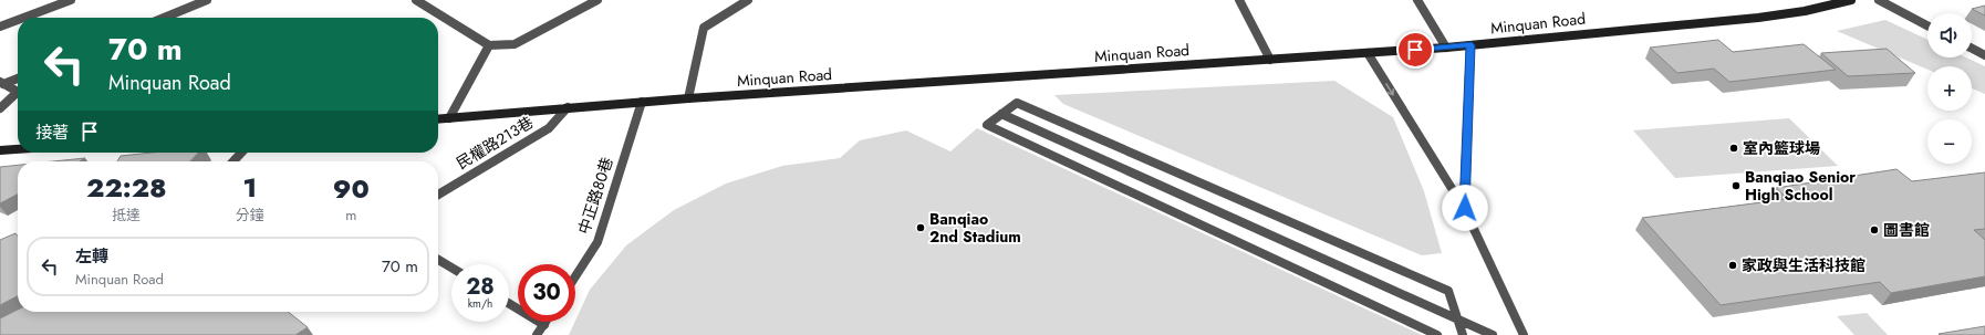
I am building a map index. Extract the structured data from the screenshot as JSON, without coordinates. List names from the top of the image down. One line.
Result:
{"streets":{"main road":["Minquan Road"],"street":["民權路213巷","中正路80巷"]},"crossings":[["Minquan Road","民權路213巷"],["Minquan Road","中正路80巷"]],"places":["室內籃球場","Banqiao Senior High School","Banqiao 2nd Stadium","圖書館","家政與生活科技館"],"page":{"map_buttons":["+","−"],"turn":["70 m","Minquan Road"],"then":"接著","eta":["22:28","抵達","1","分鐘","90","m"],"list":[{"name":"左轉","note":"Minquan Road","value":"70 m"}],"speed":"28 km/h","limit":"30"}}
